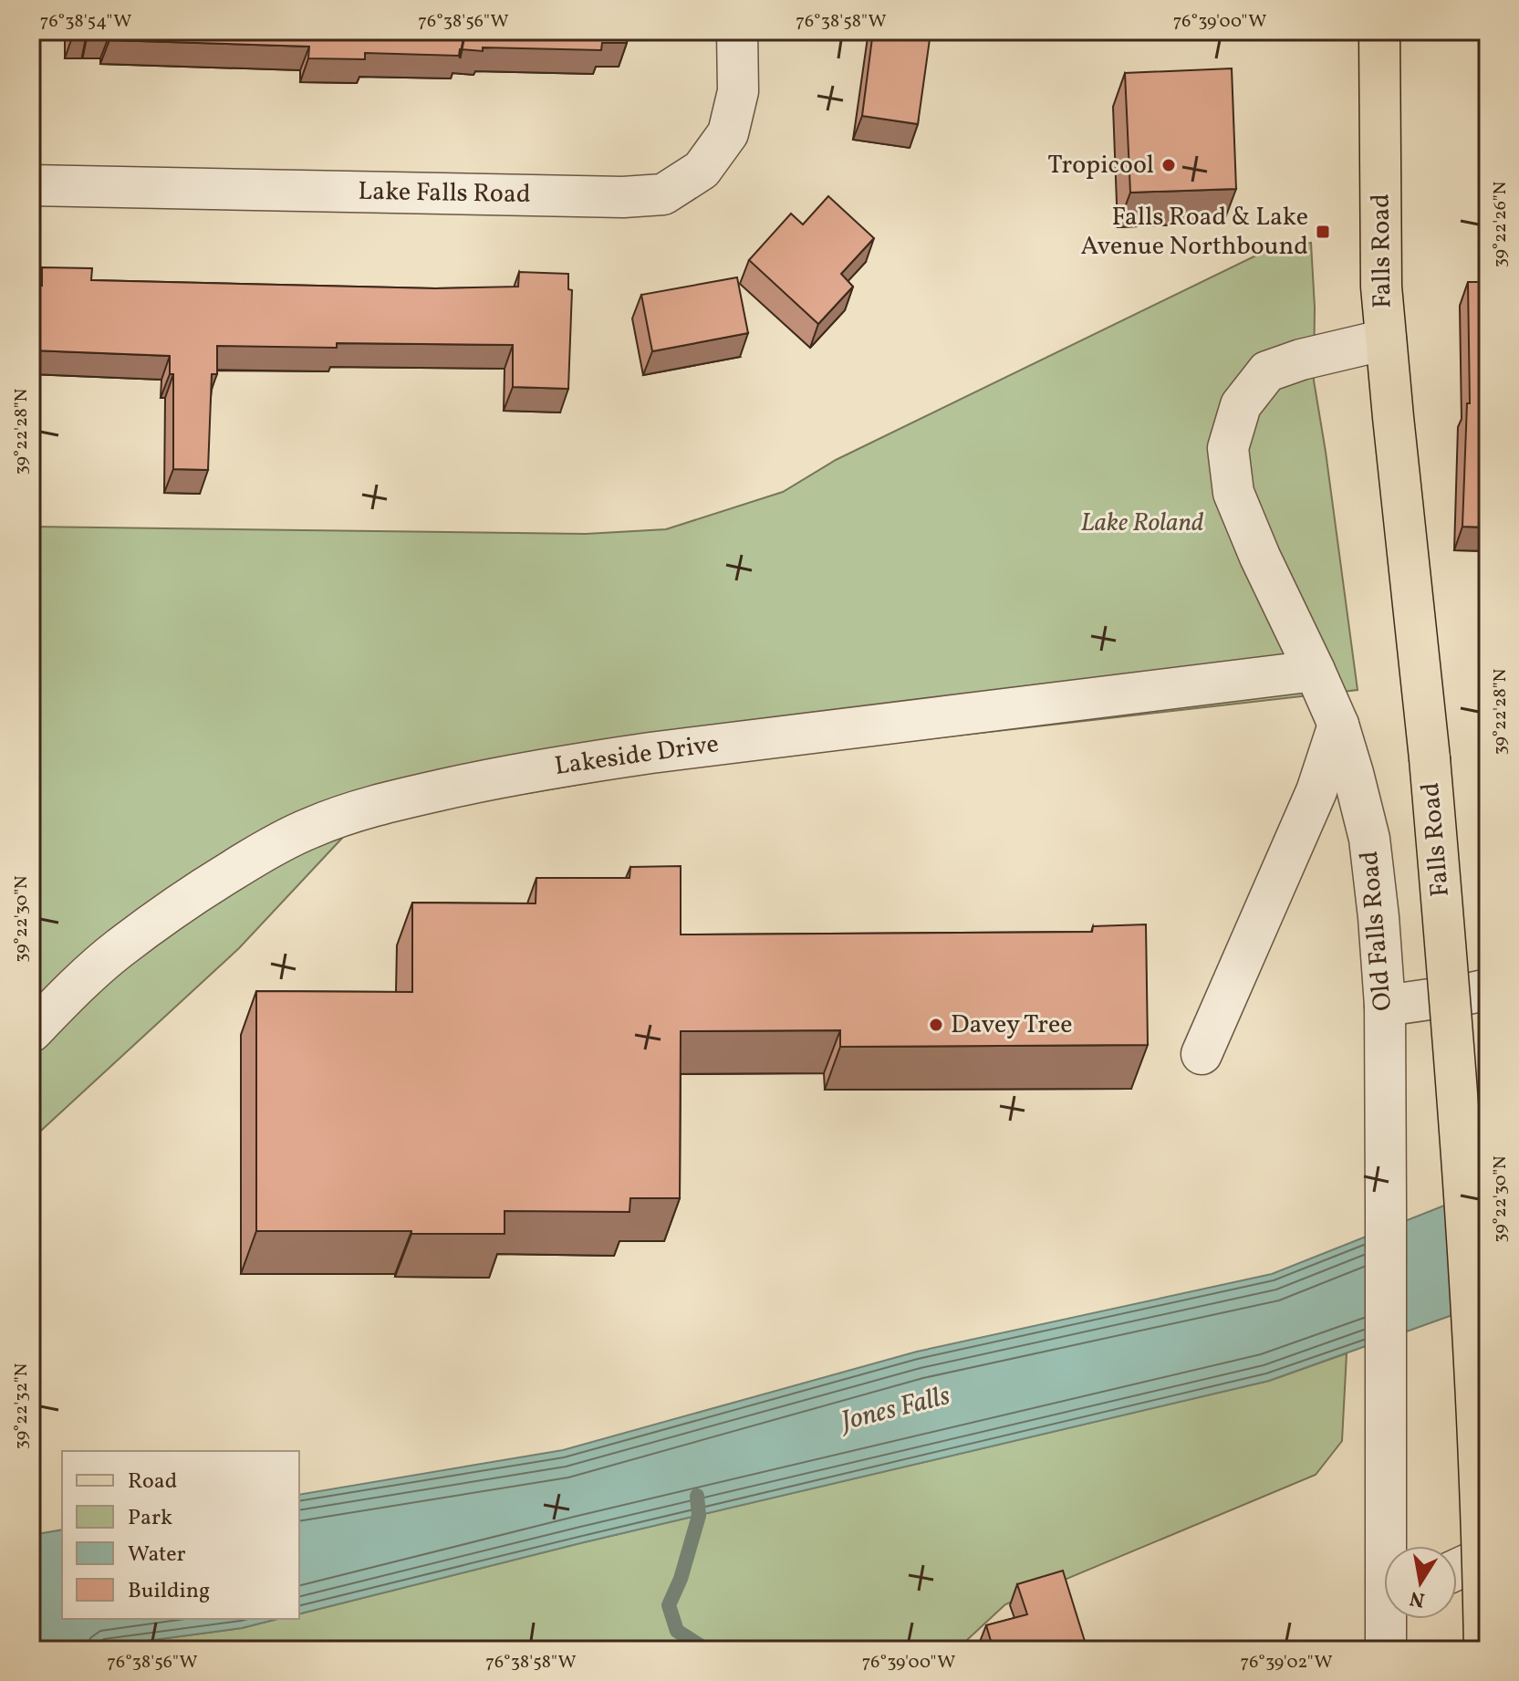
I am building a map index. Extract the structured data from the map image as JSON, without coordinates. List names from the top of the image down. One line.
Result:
{"streets":{"main road":["Falls Road"],"street":["Lake Falls Road","Lakeside Drive","Old Falls Road"]},"crossings":[["Falls Road","Old Falls Road"],["Lakeside Drive","Old Falls Road"]],"water":["Jones Falls"],"parks":["Lake Roland"],"places":{"other":["Tropicool","Davey Tree"],"transit":["Falls Road & Lake Avenue Northbound"]},"legend":["Road","Park","Water","Building"],"north":"bottom","coordinates":["76°38'54\"W","76°38'56\"W","76°38'58\"W","76°39'00\"W","39°22'26\"N","39°22'28\"N","39°22'30\"N","39°22'32\"N","76°39'02\"W"]}
